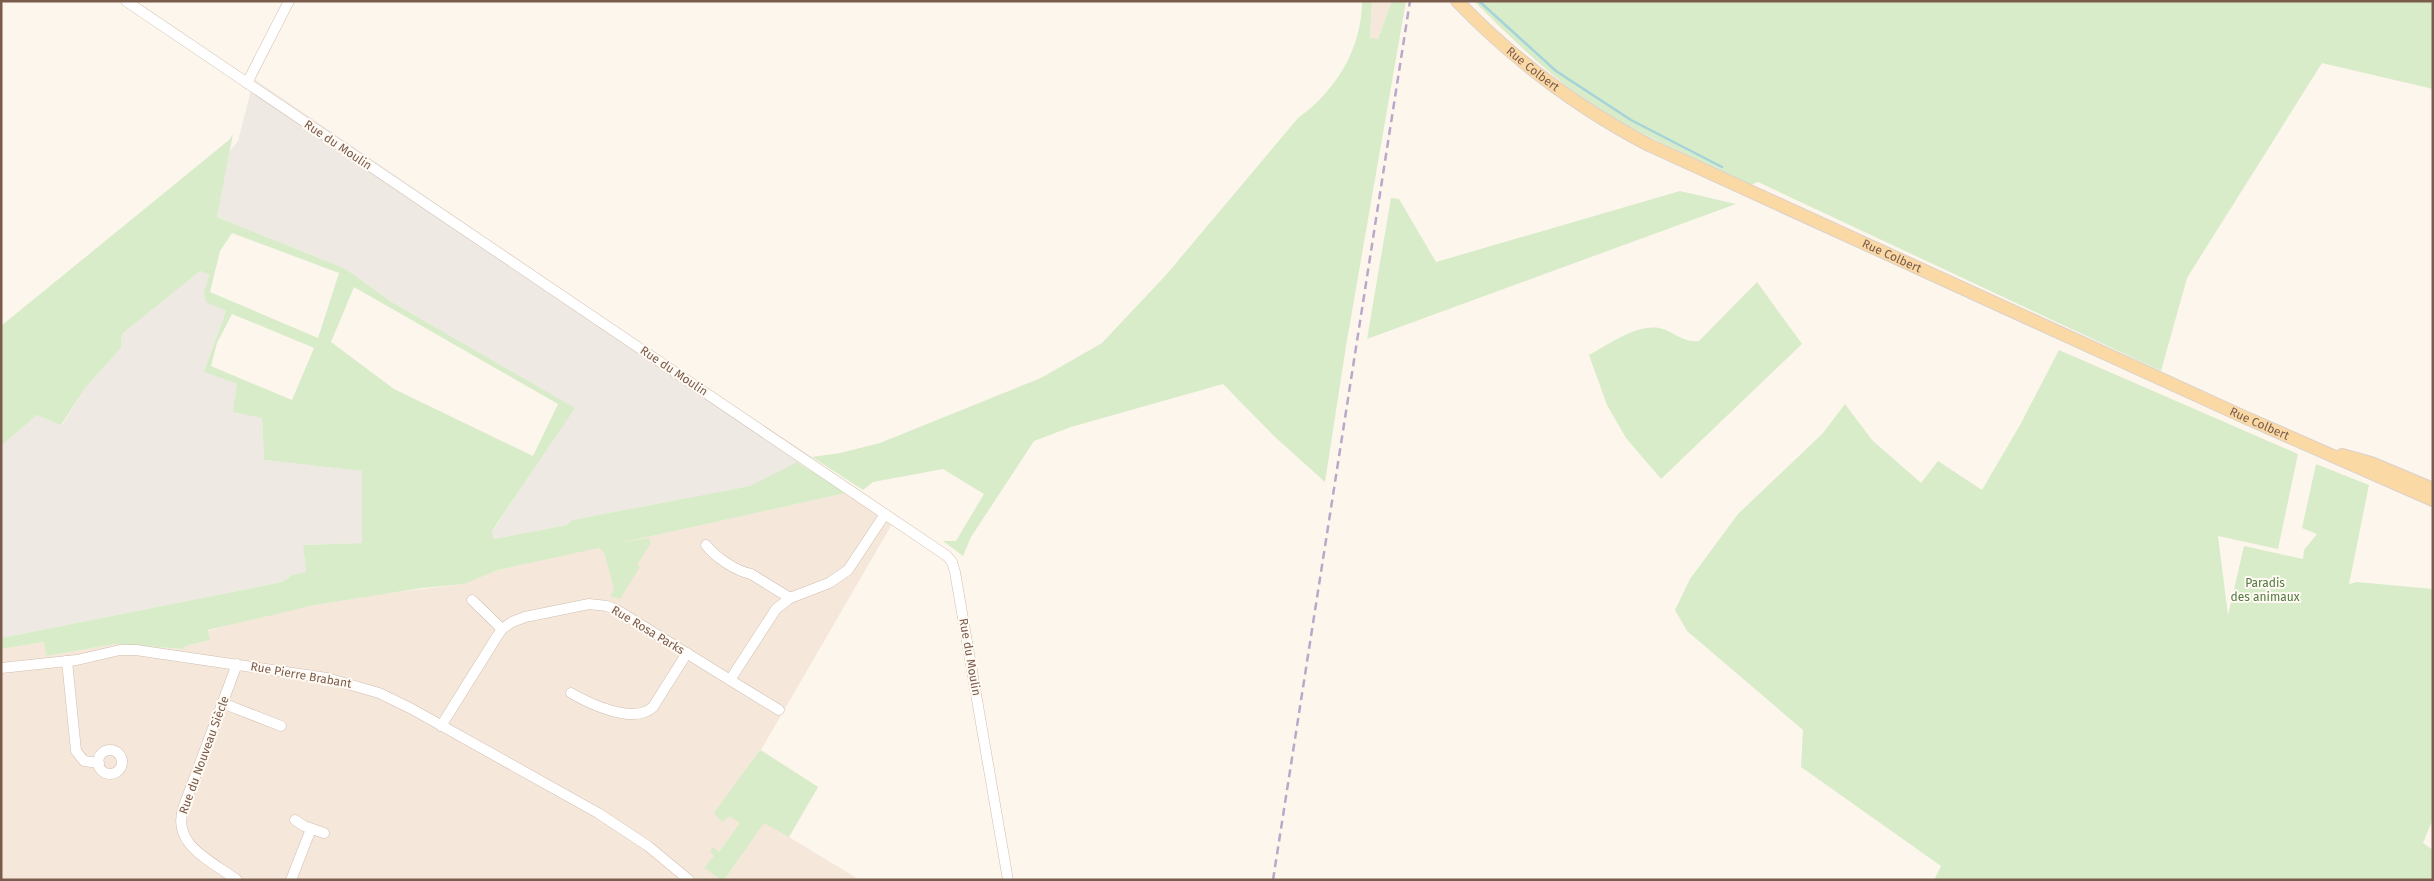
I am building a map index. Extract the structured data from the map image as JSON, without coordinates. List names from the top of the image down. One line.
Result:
{"streets":{"main road":["Rue Colbert"],"street":["Rue du Moulin","Rue Rosa Parks","Rue Pierre Brabant","Rue du Nouveau Siècle"]},"crossings":[["Rue Pierre Brabant","Rue du Nouveau Siècle"]],"parks":["Paradis des animaux"]}
